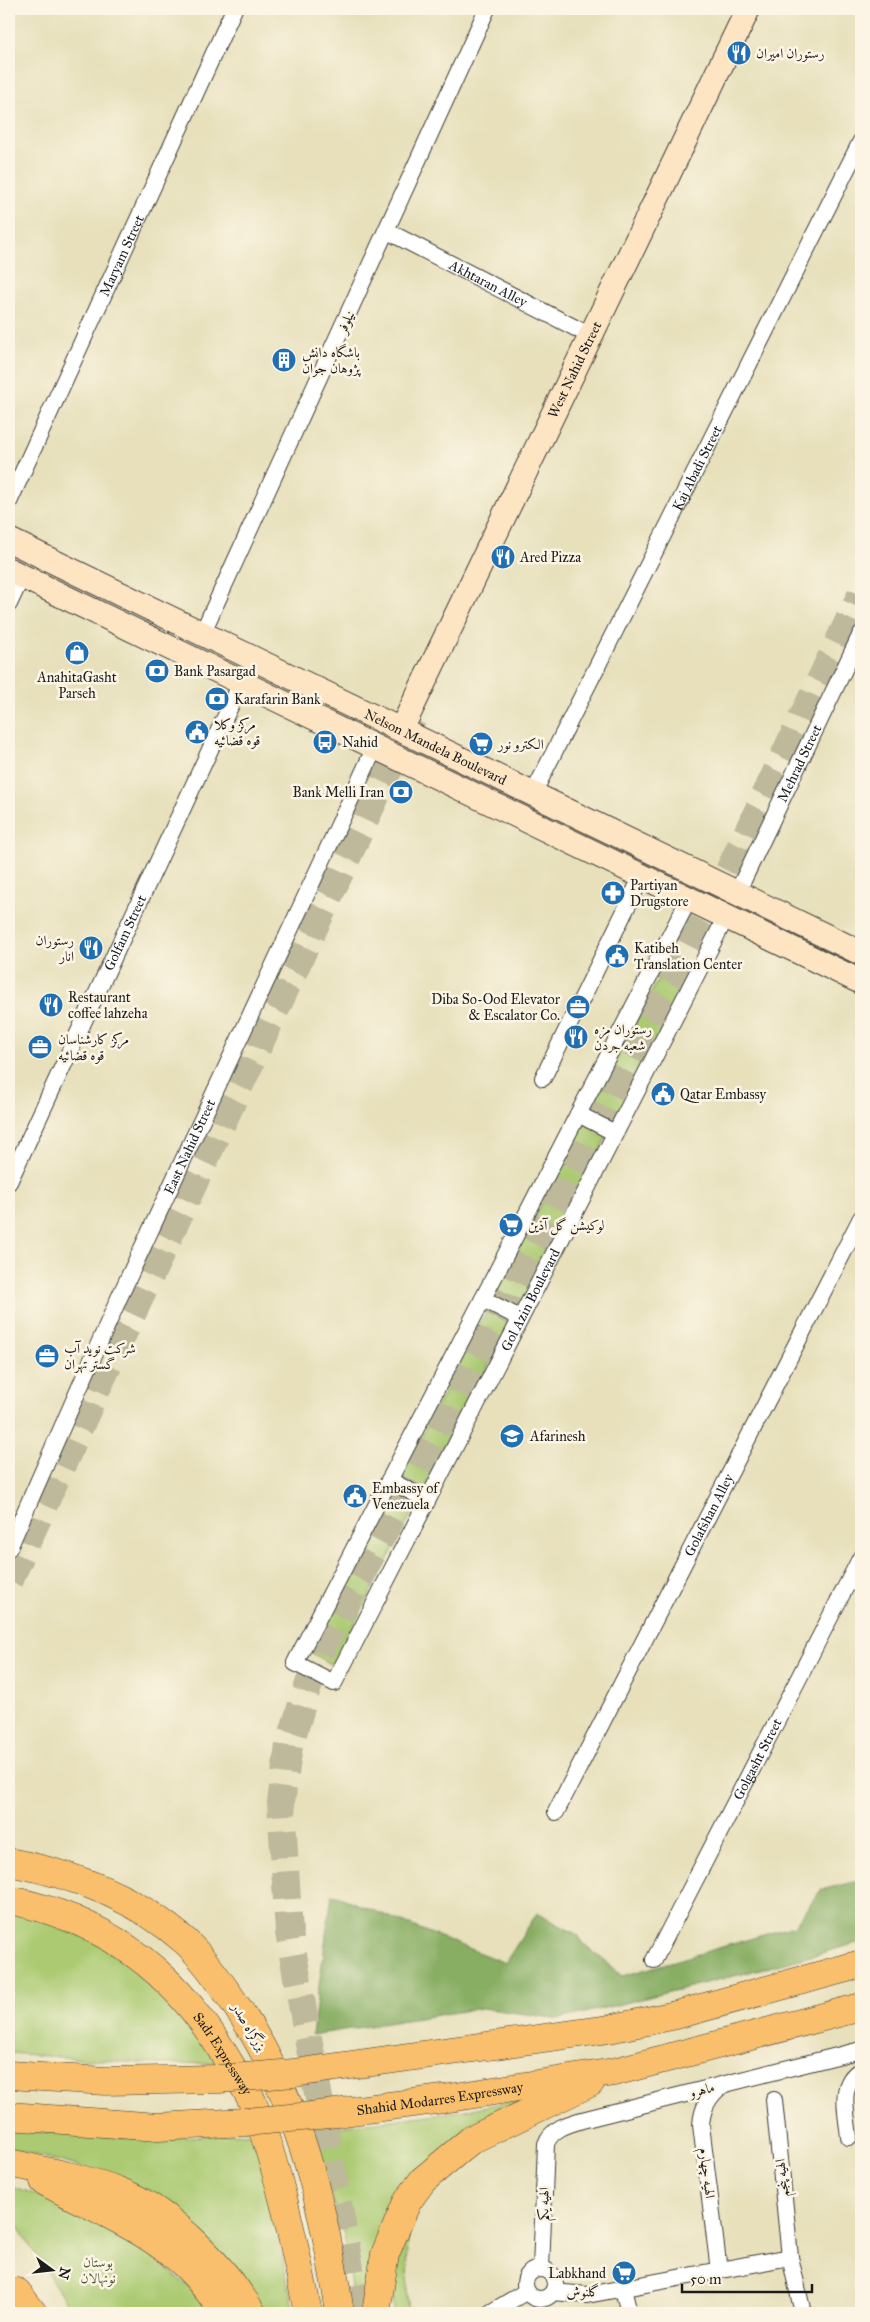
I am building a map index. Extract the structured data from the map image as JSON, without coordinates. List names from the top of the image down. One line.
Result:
{"streets":{"highway":["بزرگراه صدر","Sadr Expressway","Shahid Modarres Expressway"],"main road":["West Nahid Street","Nelson Mandela Boulevard"],"street":["Maryam Street","Akhtaran Alley","نیلوفر","Kaj Abadi Street","Mehrad Street","Golfam Street","East Nahid Street","Gol Azin Boulevard","Golafshan Alley","Golgasht Street","ماهرو","الهیه چهارم","الهیه پنجم","الهیه یکم","گلنوش"]},"crossings":[["Akhtaran Alley","نیلوفر"],["Akhtaran Alley","West Nahid Street"],["نیلوفر","Nelson Mandela Boulevard"],["West Nahid Street","Nelson Mandela Boulevard"],["Kaj Abadi Street","Nelson Mandela Boulevard"],["Nelson Mandela Boulevard","Mehrad Street"],["Nelson Mandela Boulevard","Golfam Street"],["Nelson Mandela Boulevard","East Nahid Street"],["Nelson Mandela Boulevard","Gol Azin Boulevard"],["ماهرو","الهیه چهارم"],["ماهرو","الهیه یکم"],["الهیه چهارم","گلنوش"],["الهیه پنجم","گلنوش"],["الهیه یکم","گلنوش"]],"parks":["بوستان نونهالان"],"places":{"restaurant":["رستوران امیران","Ared Pizza","رستوران انار","Restaurant coffee lahzeha","رستوران مزه شعبه جردن"],"building":["باشگاه دانش پژوهان جوان"],"shop":["AnahitaGasht Parseh"],"bank":["Bank Pasargad","Karafarin Bank","Bank Melli Iran"],"public building":["مرکز وکلا قوه قضائیه","Katibeh Translation Center","Qatar Embassy","Embassy of Venezuela"],"bus stop":["Nahid"],"supermarket":["الكترو نور","لوکیشن گل آذین","Labkhand"],"pharmacy":["Partiyan Drugstore"],"office":["Diba So-Ood Elevator & Escalator Co.","مرکز کارشناسان قوه قضائیه","شرکت نوید آب گستر تهران"],"school or university":["Afarinesh"]},"scale_bar":"50 m","north":"right"}
